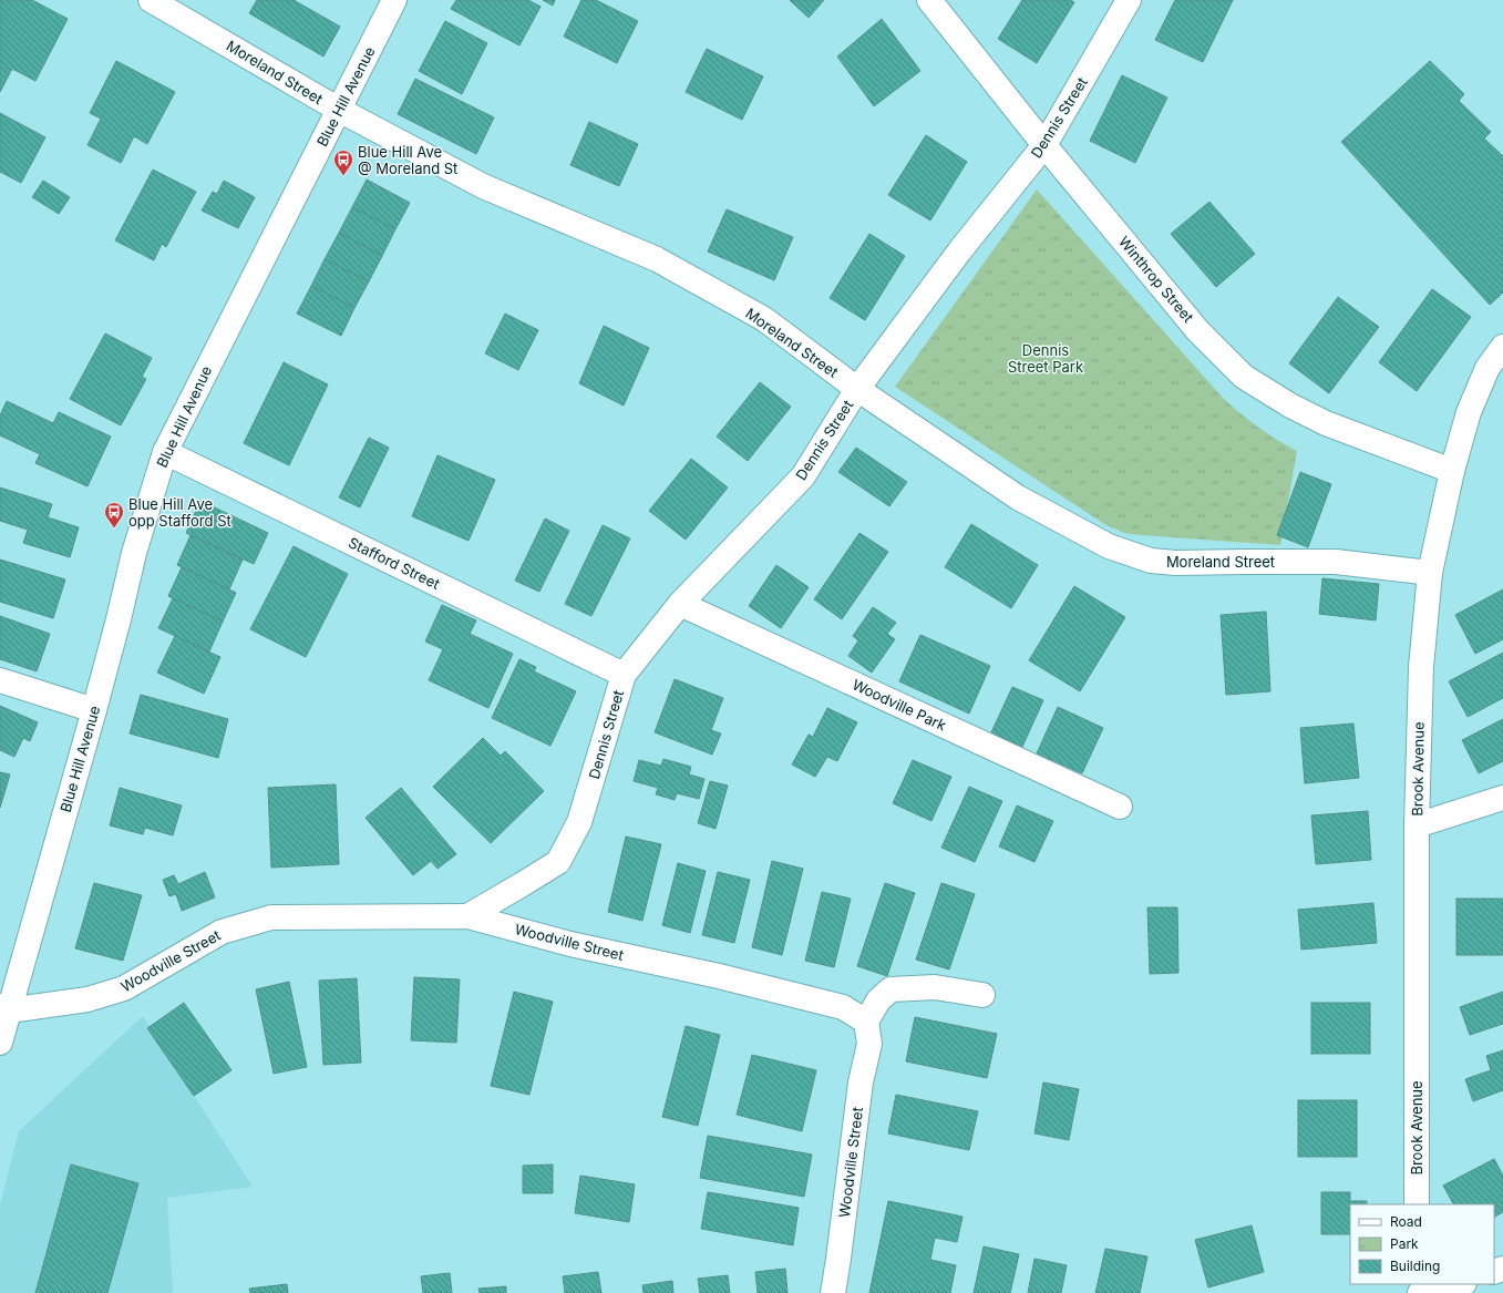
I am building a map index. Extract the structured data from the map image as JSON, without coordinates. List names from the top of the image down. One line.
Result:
{"streets":{"street":["Moreland Street","Blue Hill Avenue","Dennis Street","Winthrop Street","Stafford Street","Woodville Park","Brook Avenue","Woodville Street"]},"crossings":[["Moreland Street","Blue Hill Avenue"],["Moreland Street","Dennis Street"],["Moreland Street","Brook Avenue"],["Blue Hill Avenue","Stafford Street"],["Blue Hill Avenue","Woodville Street"],["Dennis Street","Winthrop Street"],["Dennis Street","Stafford Street"],["Dennis Street","Woodville Park"],["Dennis Street","Woodville Street"],["Winthrop Street","Brook Avenue"]],"parks":["Dennis Street Park"],"places":{"bus stop":["Blue Hill Ave @ Moreland St","Blue Hill Ave opp Stafford St"]},"legend":["Road","Park","Building"]}
